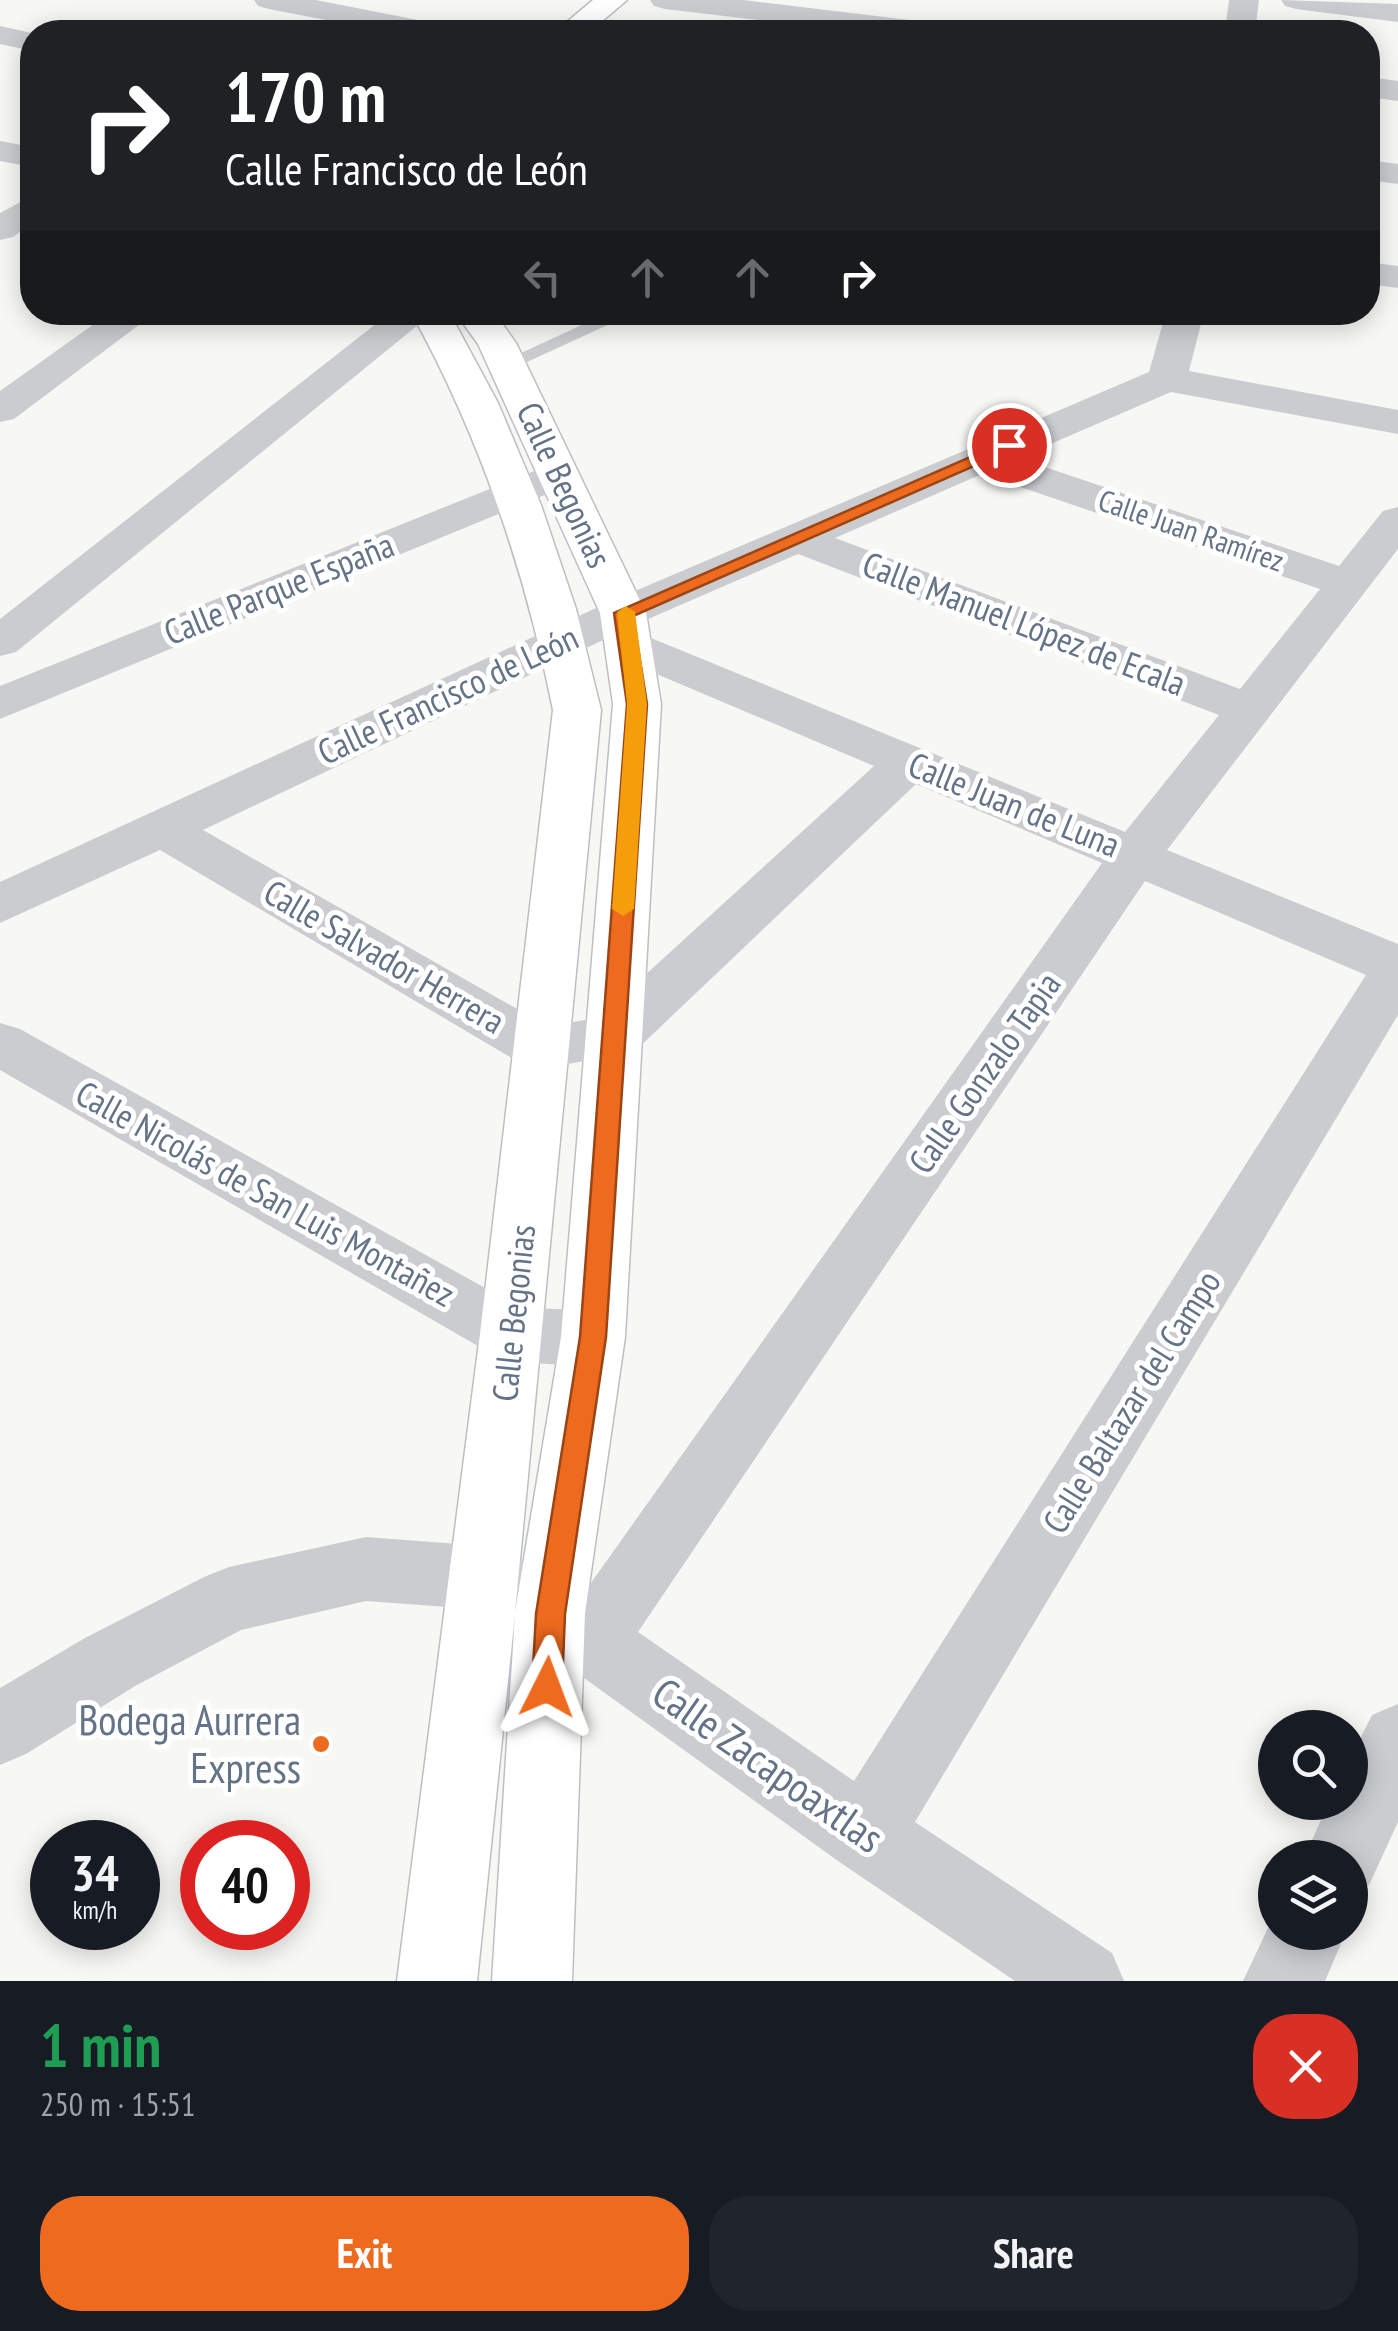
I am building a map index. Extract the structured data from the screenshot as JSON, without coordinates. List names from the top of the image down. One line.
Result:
{"streets":{"street":["Calle Begonias","Calle Juan Ramírez","Calle Parque España","Calle Manuel López de Ecala","Calle Francisco de León","Calle Juan de Luna","Calle Salvador Herrera","Calle Gonzalo Tapia","Calle Nicolás de San Luis Montañez","Calle Baltazar del Campo","Calle Zacapoaxtlas"]},"crossings":[["Calle Begonias","Calle Parque España"],["Calle Begonias","Calle Francisco de León"],["Calle Begonias","Calle Juan de Luna"],["Calle Begonias","Calle Salvador Herrera"],["Calle Begonias","Calle Gonzalo Tapia"],["Calle Begonias","Calle Nicolás de San Luis Montañez"],["Calle Begonias","Calle Zacapoaxtlas"],["Calle Juan Ramírez","Calle Francisco de León"],["Calle Juan Ramírez","Calle Gonzalo Tapia"],["Calle Manuel López de Ecala","Calle Francisco de León"],["Calle Manuel López de Ecala","Calle Gonzalo Tapia"],["Calle Francisco de León","Calle Juan de Luna"],["Calle Francisco de León","Calle Salvador Herrera"],["Calle Juan de Luna","Calle Gonzalo Tapia"],["Calle Juan de Luna","Calle Baltazar del Campo"],["Calle Gonzalo Tapia","Calle Zacapoaxtlas"],["Calle Baltazar del Campo","Calle Zacapoaxtlas"]],"places":["Bodega Aurrera Express"],"page":{"turn":["170 m","Calle Francisco de León"],"speed":"34 km/h","limit":"40","heading":["1 min","250 m · 15:51"],"buttons":["Exit","Share"]}}
